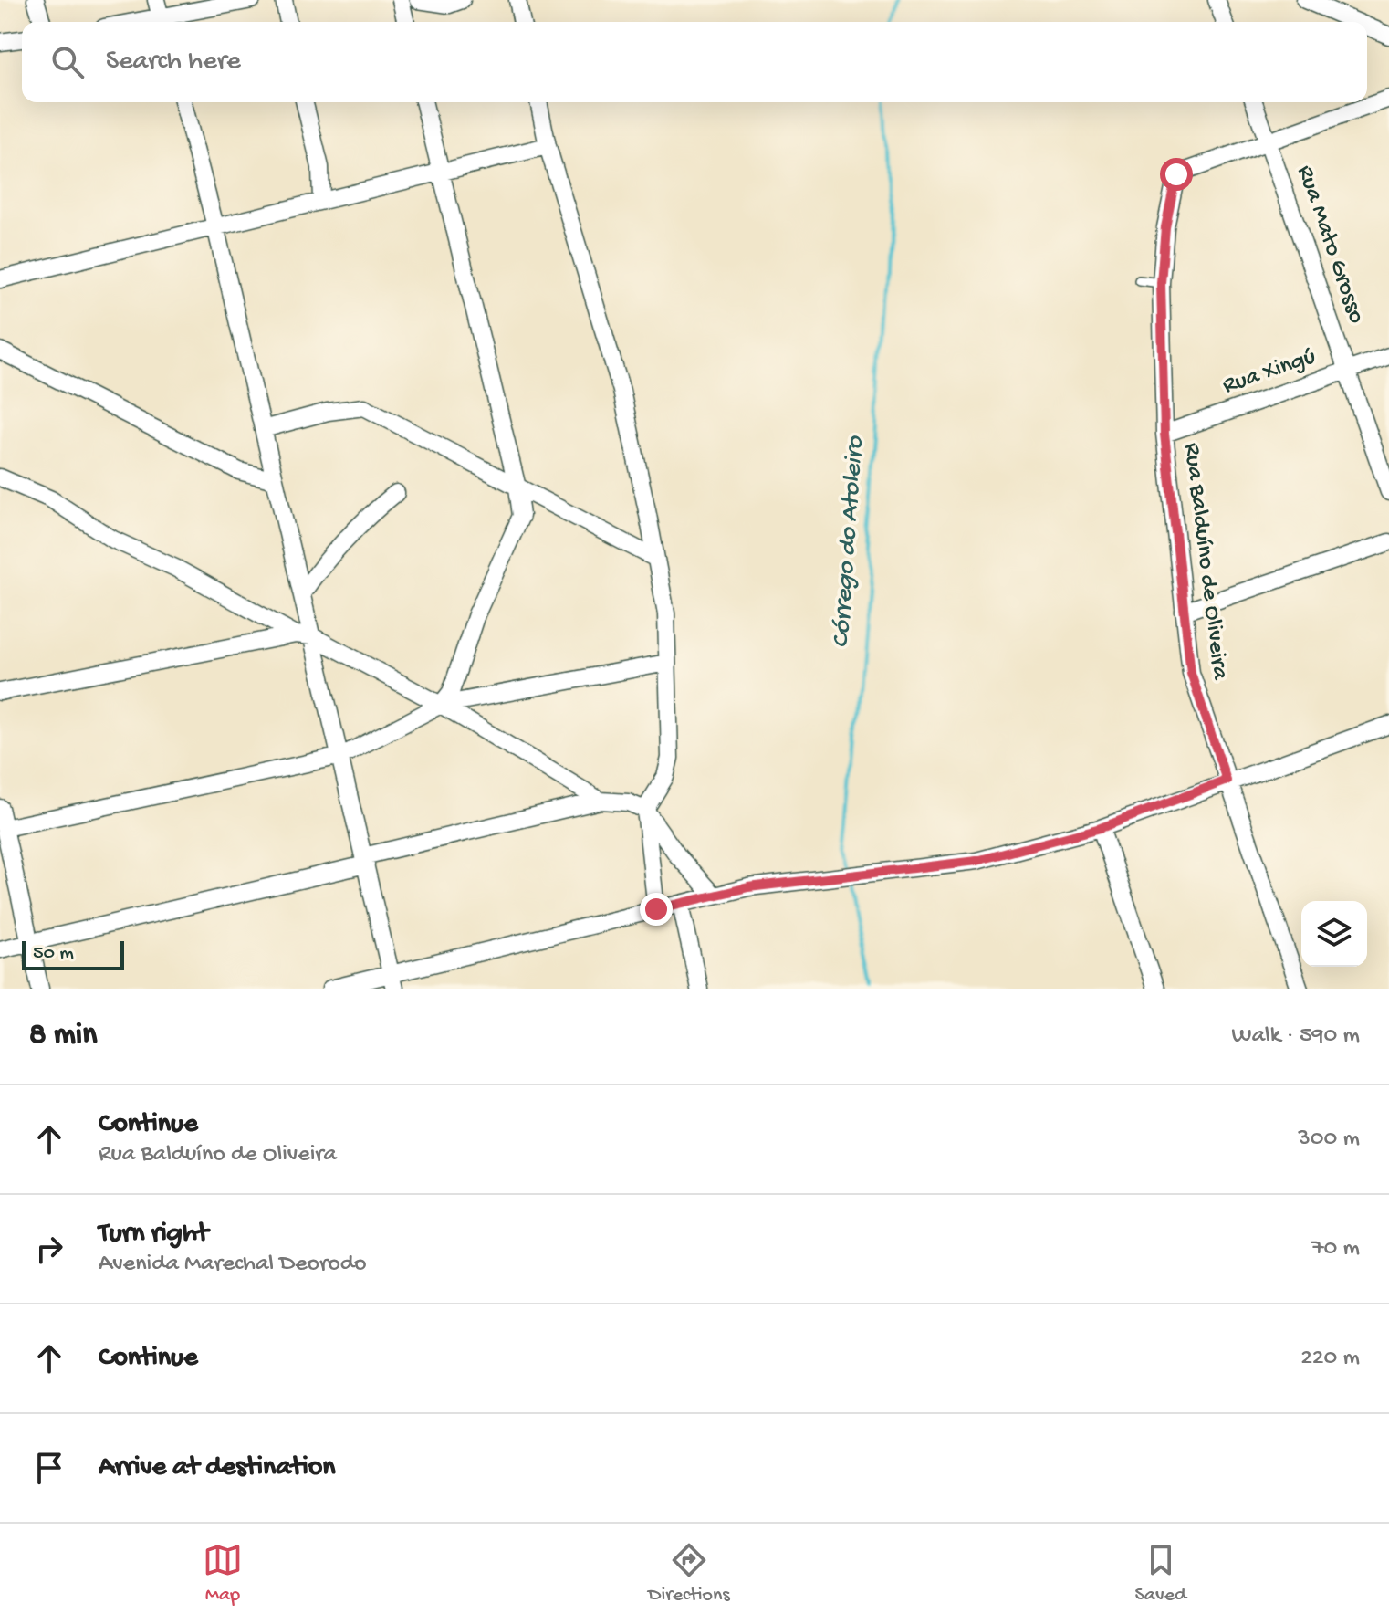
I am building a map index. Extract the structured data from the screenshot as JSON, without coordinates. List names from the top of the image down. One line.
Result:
{"streets":{"street":["Rua Mato Grosso","Rua Xingú","Rua Balduíno de Oliveira"]},"crossings":[["Rua Mato Grosso","Rua Xingú"],["Rua Mato Grosso","Rua Balduíno de Oliveira"],["Rua Xingú","Rua Balduíno de Oliveira"]],"water":["Córrego do Atoleiro"],"scale_bar":"50 m","page":{"search":"Search here","scale":"50 m","heading":["8 min","Walk · 590 m"],"list":[["Continue","Rua Balduíno de Oliveira","300 m"],["Turn right","Avenida Marechal Deorodo","70 m"],["Continue","220 m"],"Arrive at destination"],"nav":["Map","Directions","Saved"]}}
